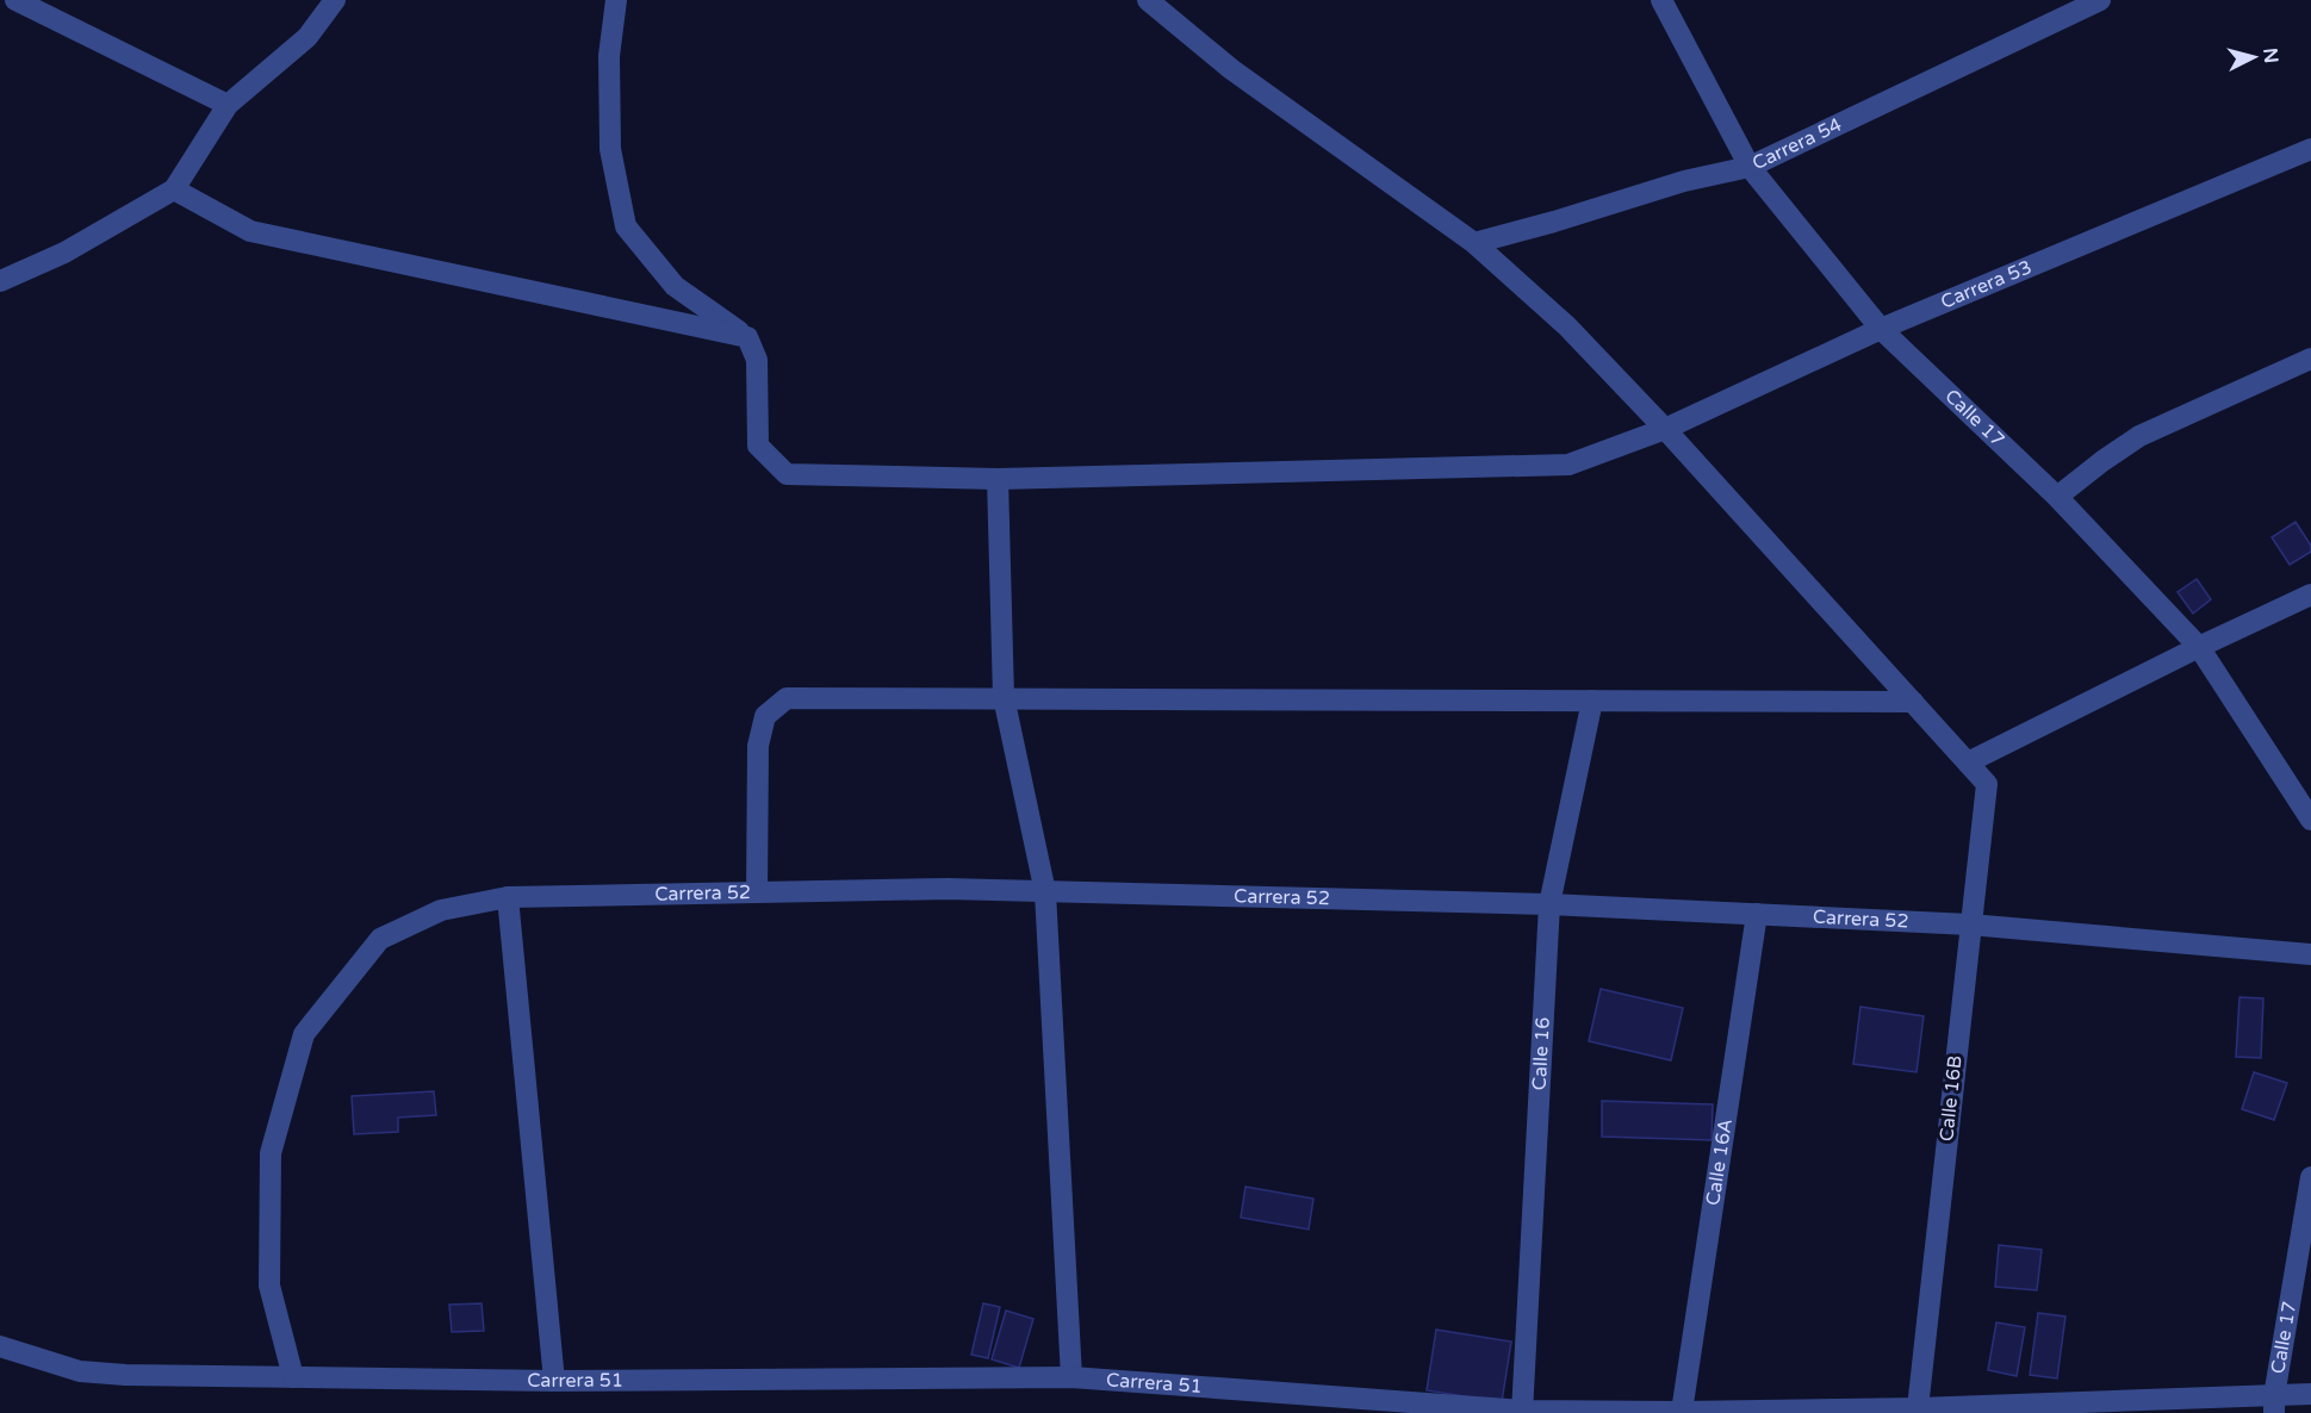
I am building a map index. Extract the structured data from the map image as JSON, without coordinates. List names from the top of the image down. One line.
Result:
{"streets":{"street":["Carrera 54","Carrera 53","Calle 17","Carrera 52","Calle 16","Calle 16B","Calle 16A","Carrera 51"]},"crossings":[["Carrera 54","Calle 17"],["Carrera 53","Calle 17"],["Calle 17","Carrera 51"],["Carrera 52","Calle 16"],["Carrera 52","Calle 16B"],["Carrera 52","Calle 16A"],["Carrera 52","Carrera 51"],["Calle 16","Carrera 51"],["Calle 16B","Carrera 51"],["Calle 16A","Carrera 51"]],"north":"right"}
